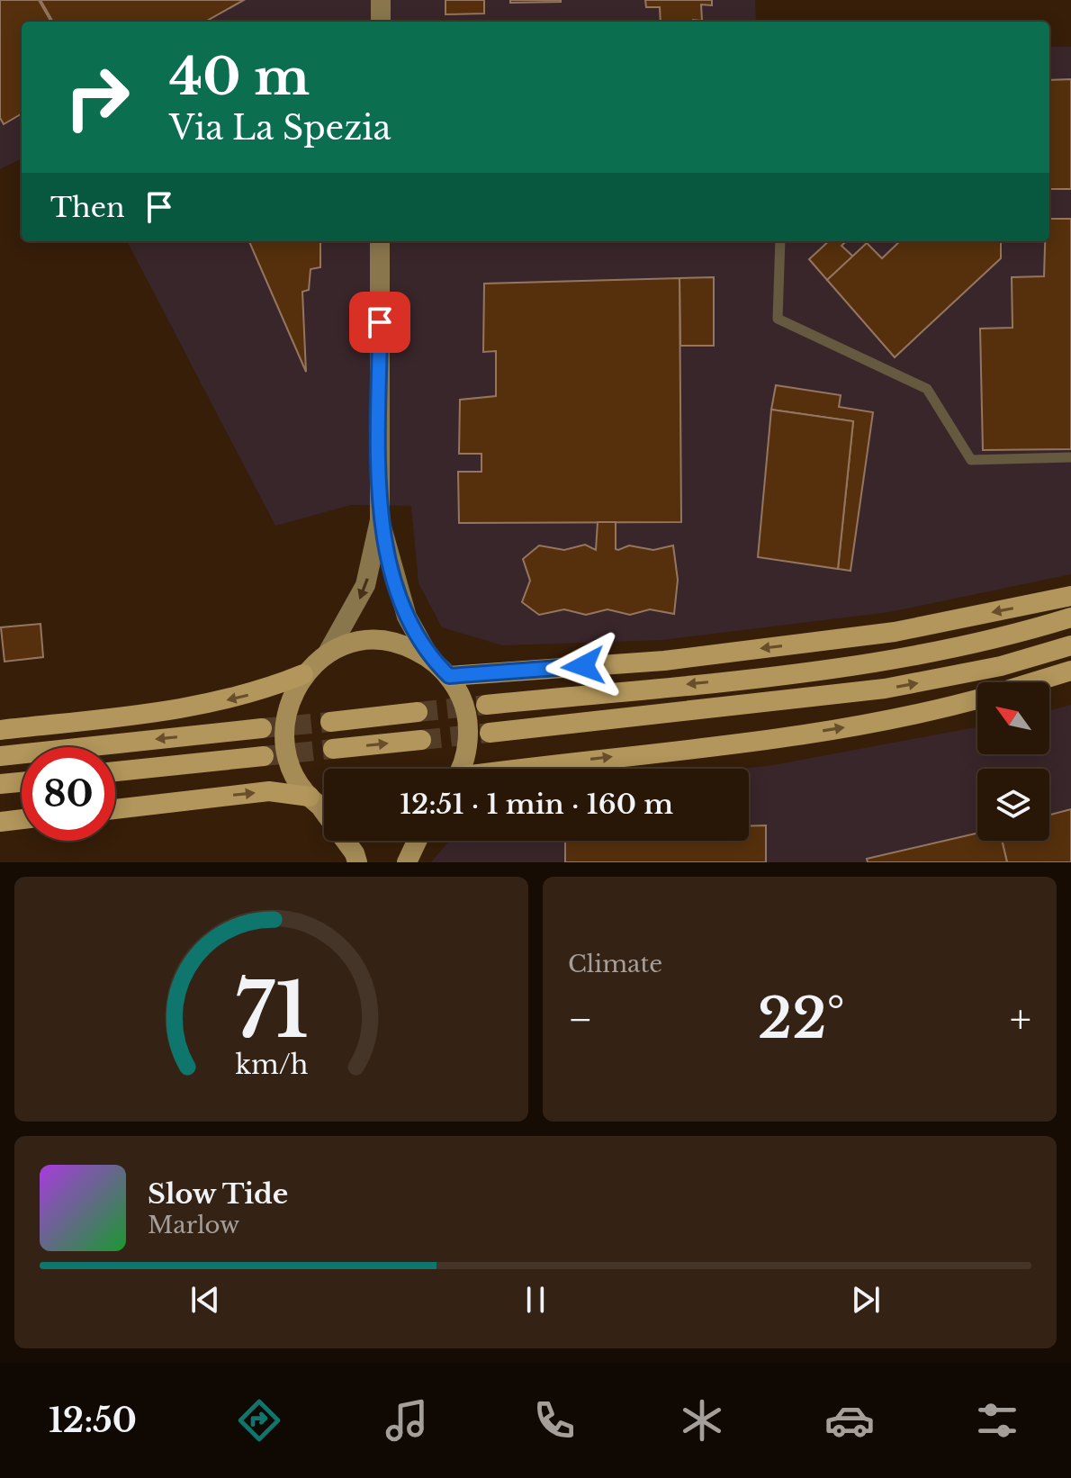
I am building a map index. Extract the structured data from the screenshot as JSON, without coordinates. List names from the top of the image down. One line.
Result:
{"north":"top left","page":{"turn":["40 m","Via La Spezia"],"then":"Then","limit":"80","trip":"12:51 · 1 min · 160 m","tile":"Climate","heat":["−","22°","+"],"song":["Slow Tide","Marlow"],"tabs":"12:50","gauge":["71","km/h"]}}
